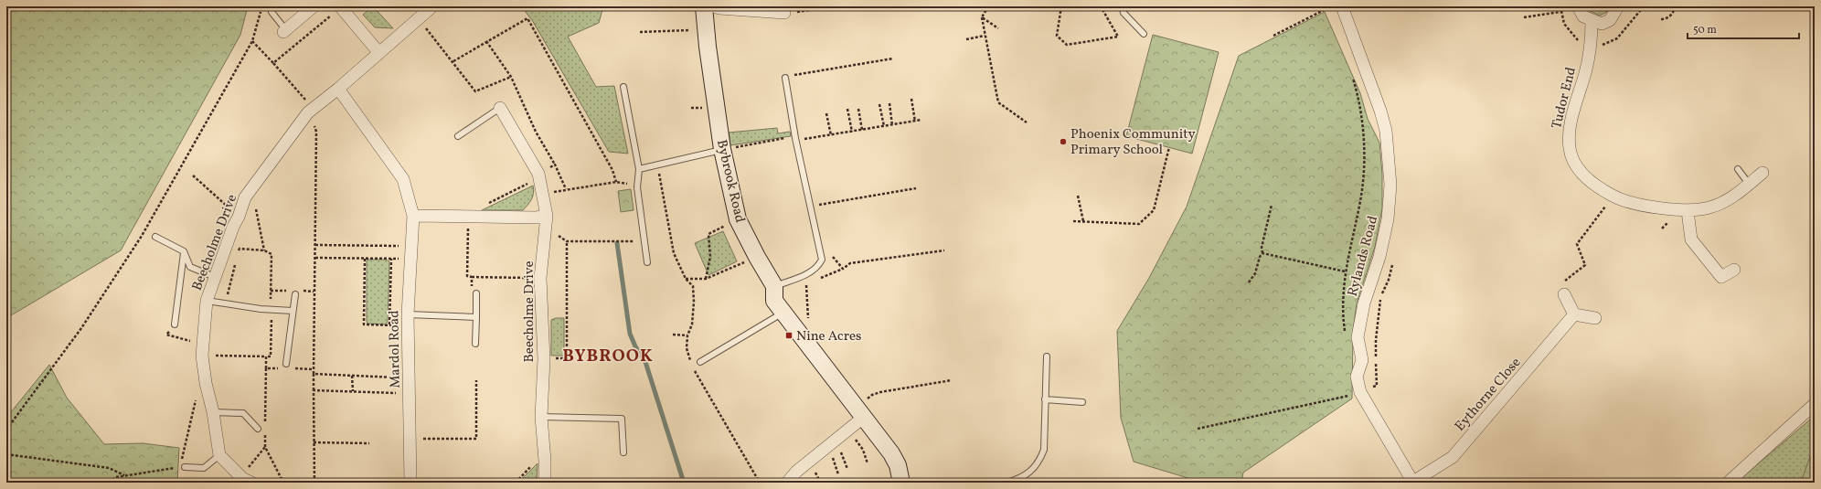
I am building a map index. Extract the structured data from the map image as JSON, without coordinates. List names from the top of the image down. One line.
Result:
{"streets":{"street":["Tudor End","Bybrook Road","Beecholme Drive","Rylands Road","Mardol Road","Eythorne Close"]},"crossings":[["Beecholme Drive","Mardol Road"],["Rylands Road","Eythorne Close"]],"districts":["BYBROOK"],"places":{"other":["Phoenix Community Primary School"],"transit":["Nine Acres"]},"scale_bar":"50 m"}
